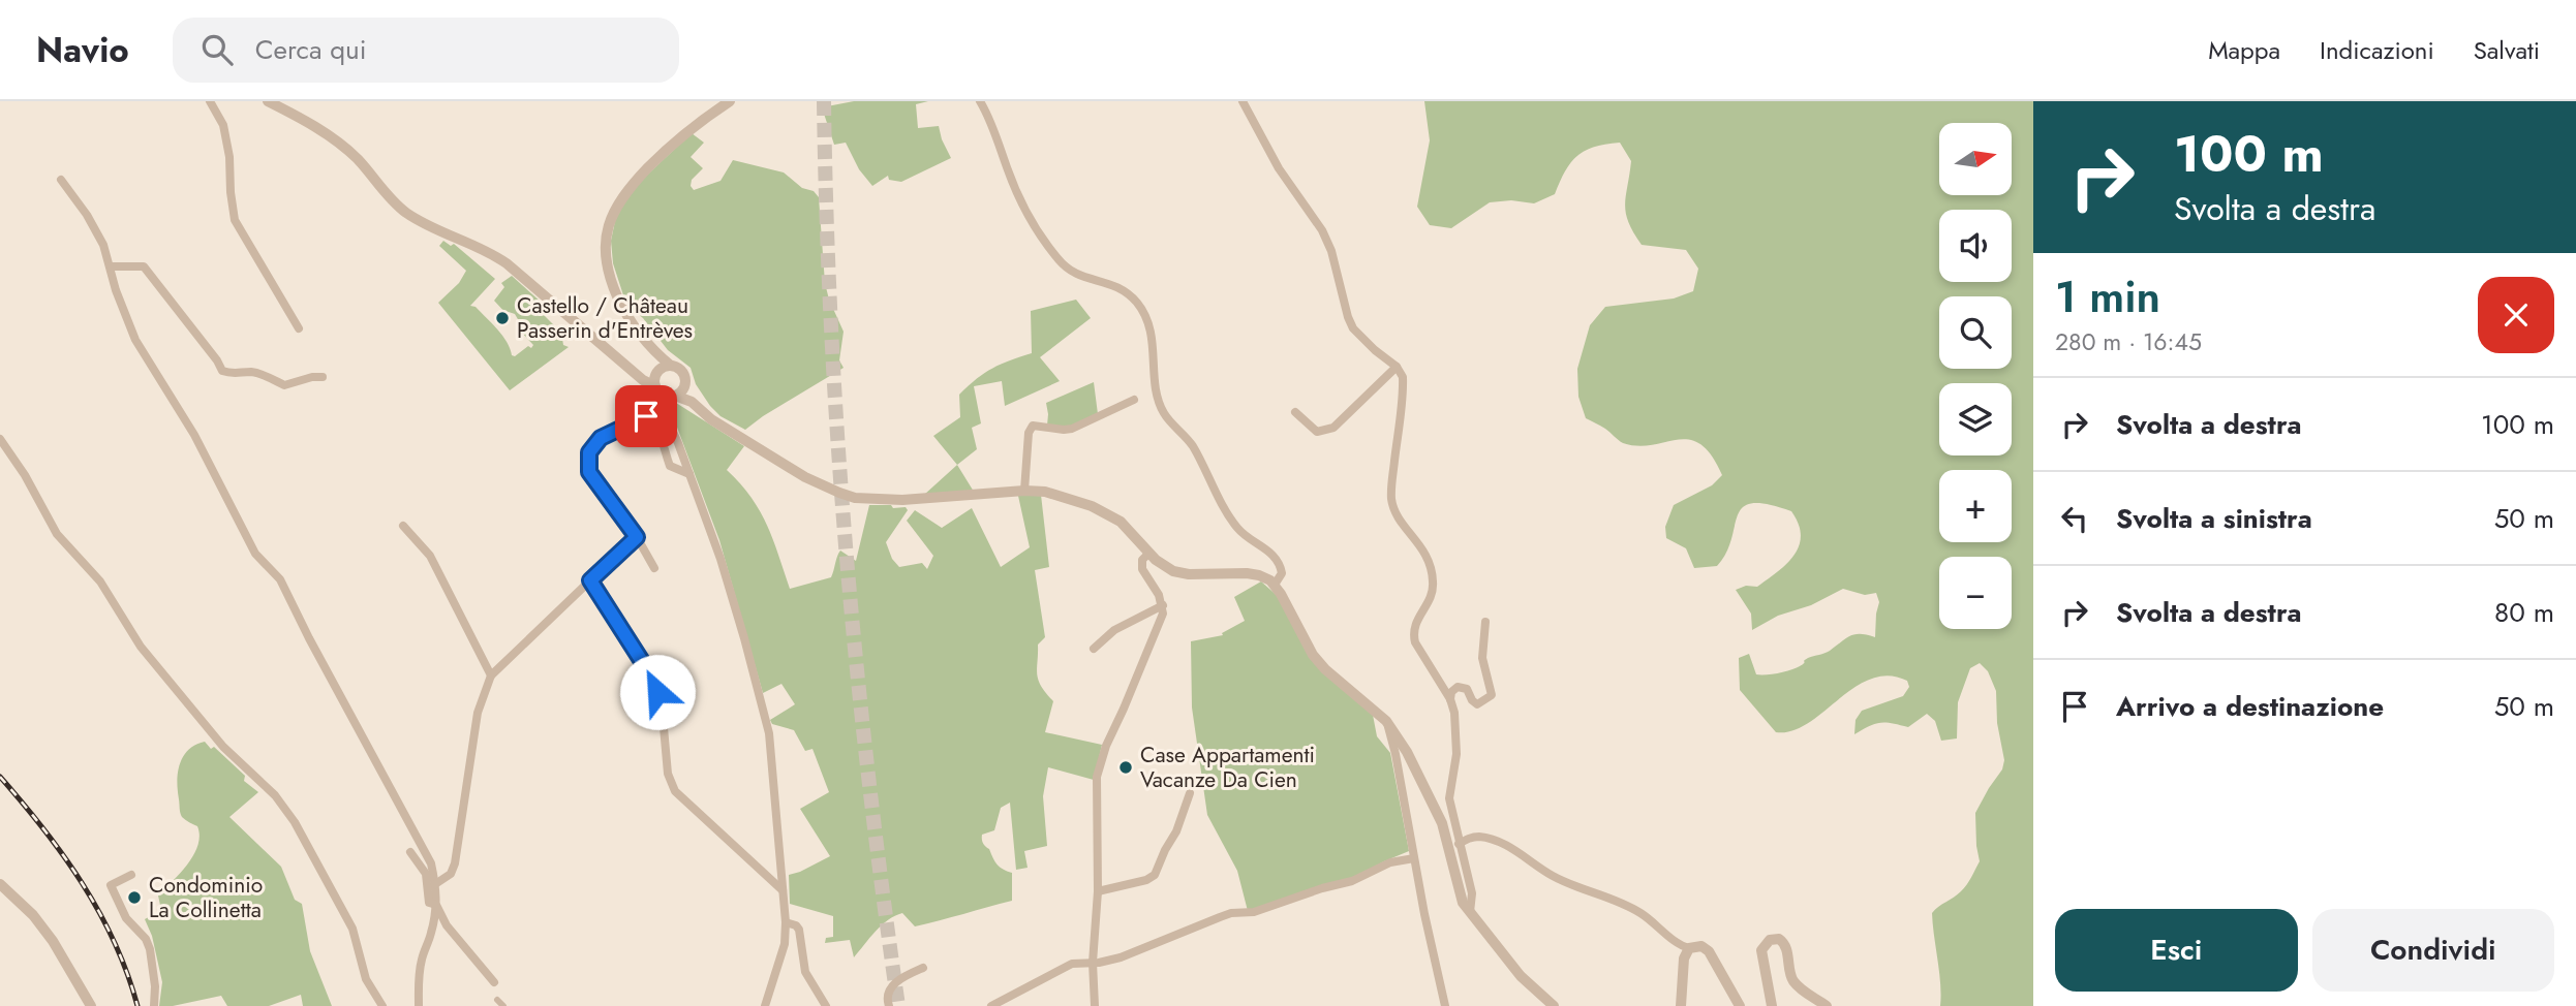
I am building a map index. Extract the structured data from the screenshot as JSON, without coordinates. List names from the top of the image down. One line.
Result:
{"places":["Castello / Château Passerin d'Entrèves","Case Appartamenti Vacanze Da Cien","Condominio La Collinetta"],"north":"right","page":{"header":"Navio","search":"Cerca qui","nav":["Mappa","Indicazioni","Salvati"],"turn":["100 m","Svolta a destra"],"map_buttons":["+","−"],"heading":["1 min","280 m · 16:45"],"list":[{"name":"Svolta a destra","value":"100 m"},{"name":"Svolta a sinistra","value":"50 m"},{"name":"Svolta a destra","value":"80 m"},{"name":"Arrivo a destinazione","value":"50 m"}],"buttons":["Esci","Condividi"]}}
